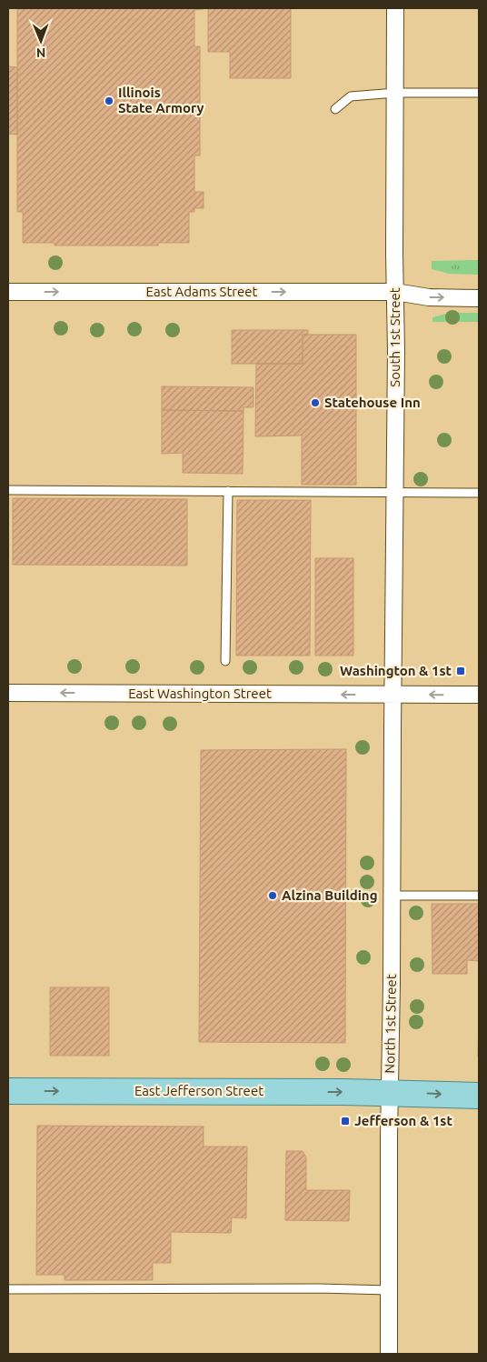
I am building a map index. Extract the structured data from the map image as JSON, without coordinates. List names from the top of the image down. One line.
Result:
{"streets":{"main road":["East Jefferson Street"],"street":["East Adams Street","South 1st Street","East Washington Street","North 1st Street"]},"crossings":[["East Adams Street","South 1st Street"],["South 1st Street","East Washington Street"],["South 1st Street","North 1st Street"],["East Washington Street","North 1st Street"],["North 1st Street","East Jefferson Street"]],"one_way":["East Adams Street","East Washington Street","East Jefferson Street"],"places":{"other":["Illinois State Armory","Statehouse Inn","Alzina Building"],"transit":["Washington & 1st","Jefferson & 1st"]},"north":"bottom"}
